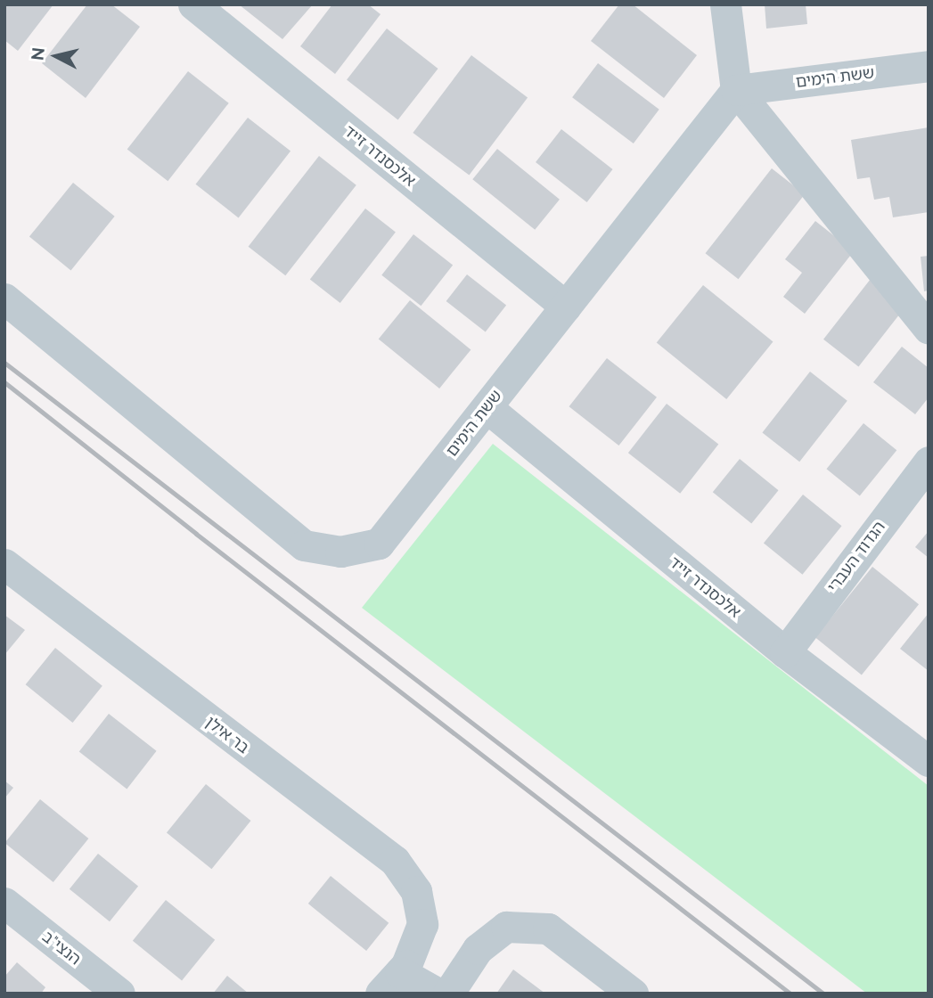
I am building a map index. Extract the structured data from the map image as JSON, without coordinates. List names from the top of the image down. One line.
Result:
{"streets":{"street":["ששת הימים","אלכסנדר זייד","הגדוד העברי","בר אילן","הנצי\"ב"]},"crossings":[["ששת הימים","אלכסנדר זייד"],["אלכסנדר זייד","הגדוד העברי"]],"north":"left"}
